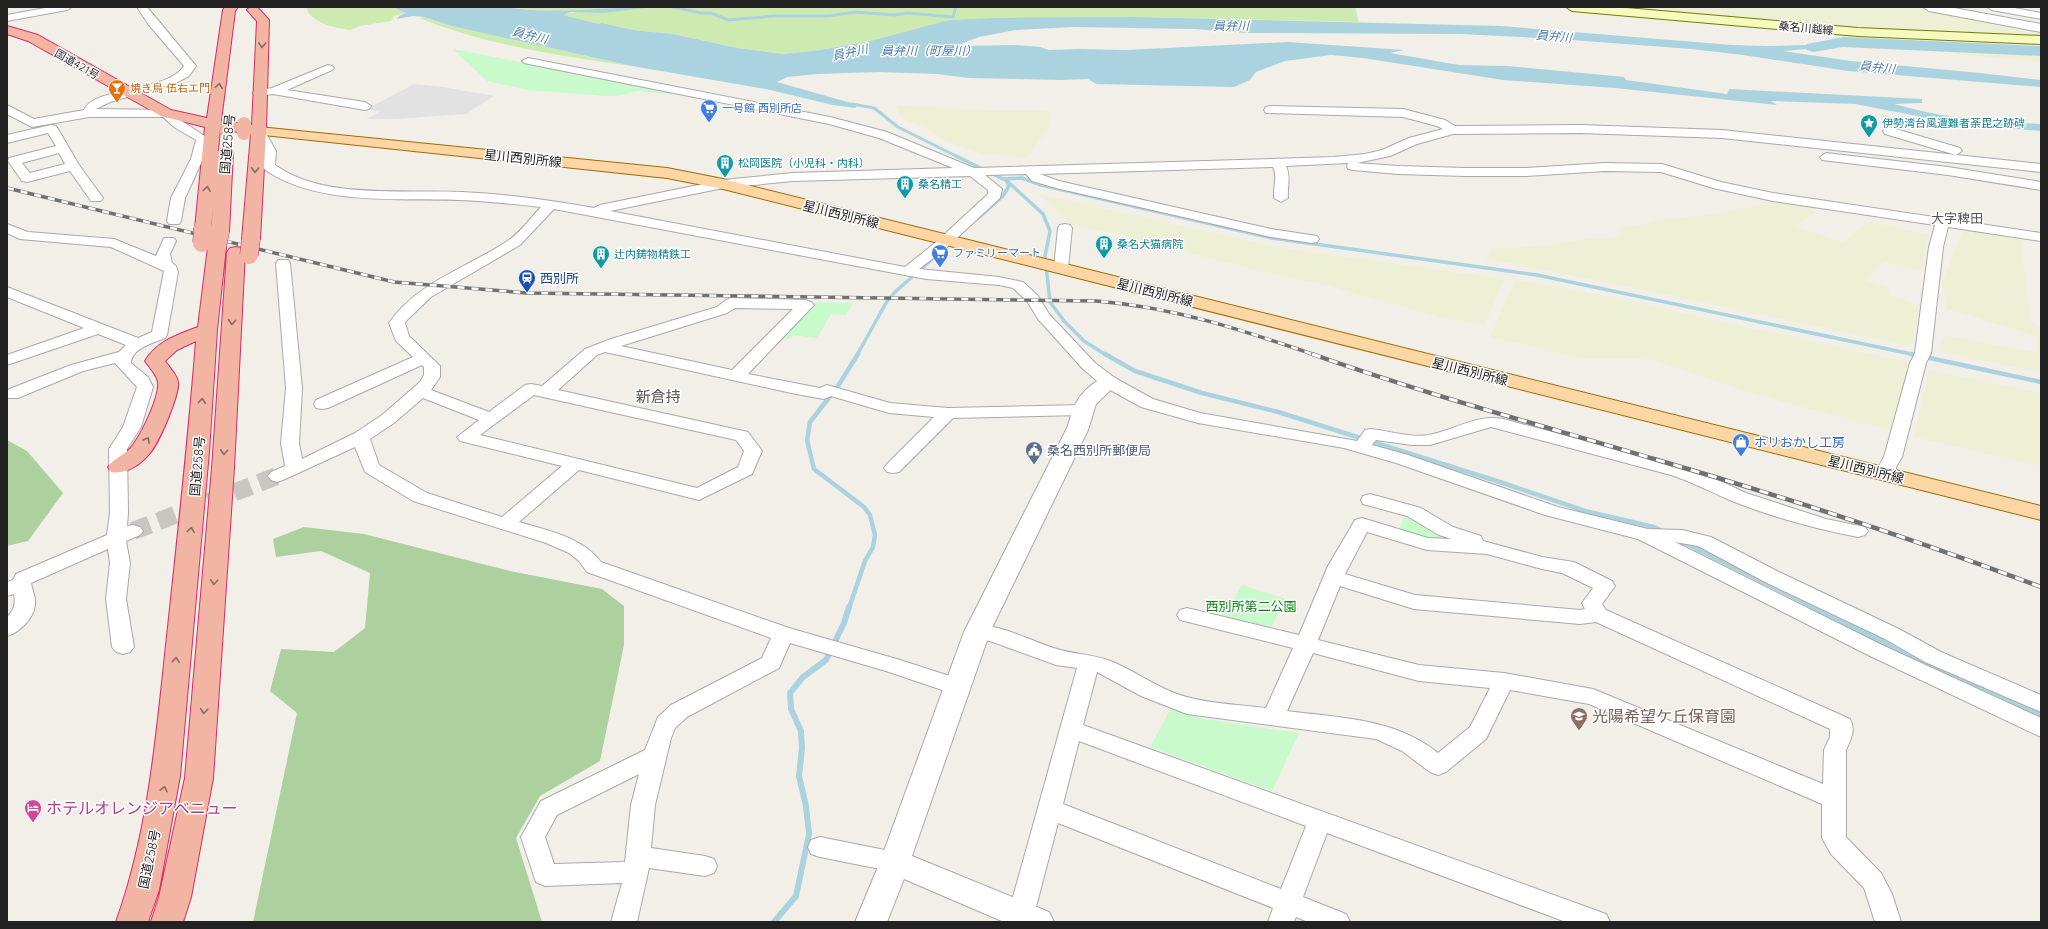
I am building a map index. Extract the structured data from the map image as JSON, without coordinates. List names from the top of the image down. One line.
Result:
{"streets":{"highway":["国道421号","国道258号"],"main road":["桑名川越線","星川西別所線"]},"crossings":[["国道421号","国道258号"],["国道421号","星川西別所線"],["国道258号","星川西別所線"]],"districts":["大字稗田","新倉持"],"water":["員弁川","員弁川（町屋川）"],"parks":["西別所第二公園"],"places":{"bar":["焼き鳥 伍右エ門"],"supermarket":["一号館 西別所店","ファミリーマート"],"place":["伊勢湾台風遭難者荼毘之跡碑"],"building":["松岡医院（小児科・内科）","桑名精工","桑名犬猫病院","辻内鋳物精鉄工"],"station":["西別所"],"shop":["ホリおかし工房"],"public building":["桑名西別所郵便局"],"school or university":["光陽希望ケ丘保育園"],"hotel":["ホテルオレンジアベニュー"]}}
